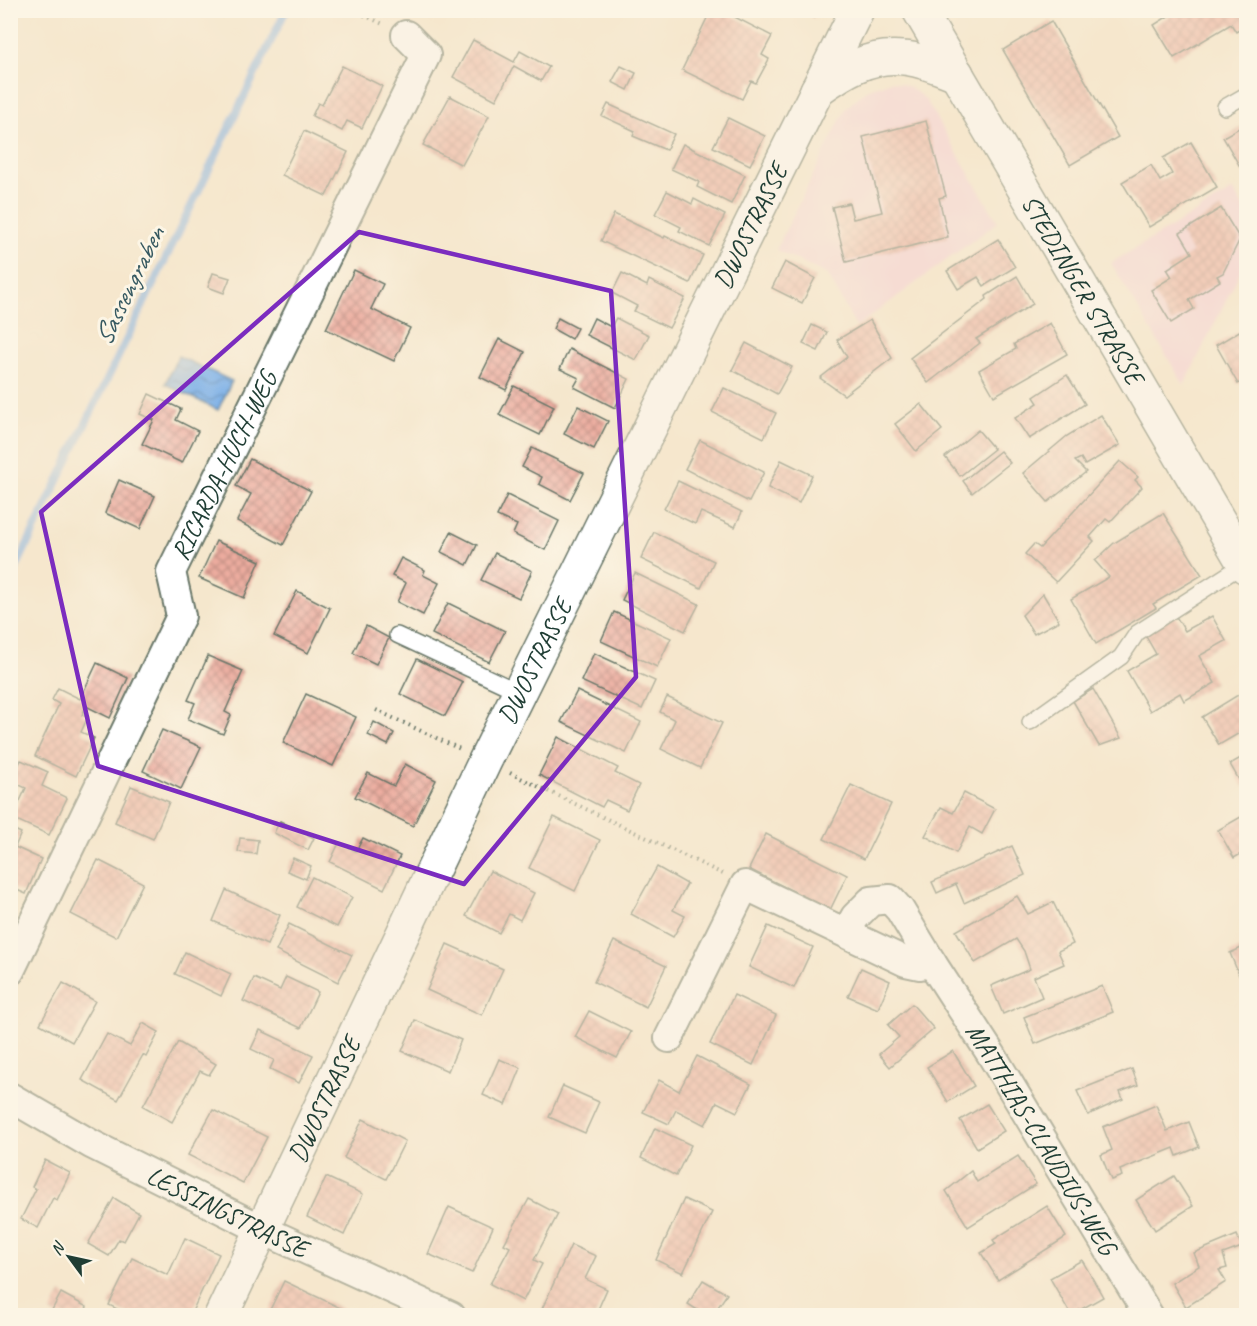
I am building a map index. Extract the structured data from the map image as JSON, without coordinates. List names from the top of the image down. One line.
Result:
{"streets":{"street":["DWOSTRASSE","STEDINGER STRASSE","RICARDA-HUCH-WEG","MATTHIAS-CLAUDIUS-WEG","LESSINGSTRASSE"]},"crossings":[["DWOSTRASSE","LESSINGSTRASSE"]],"water":["Sassengraben"],"north":"top left"}
